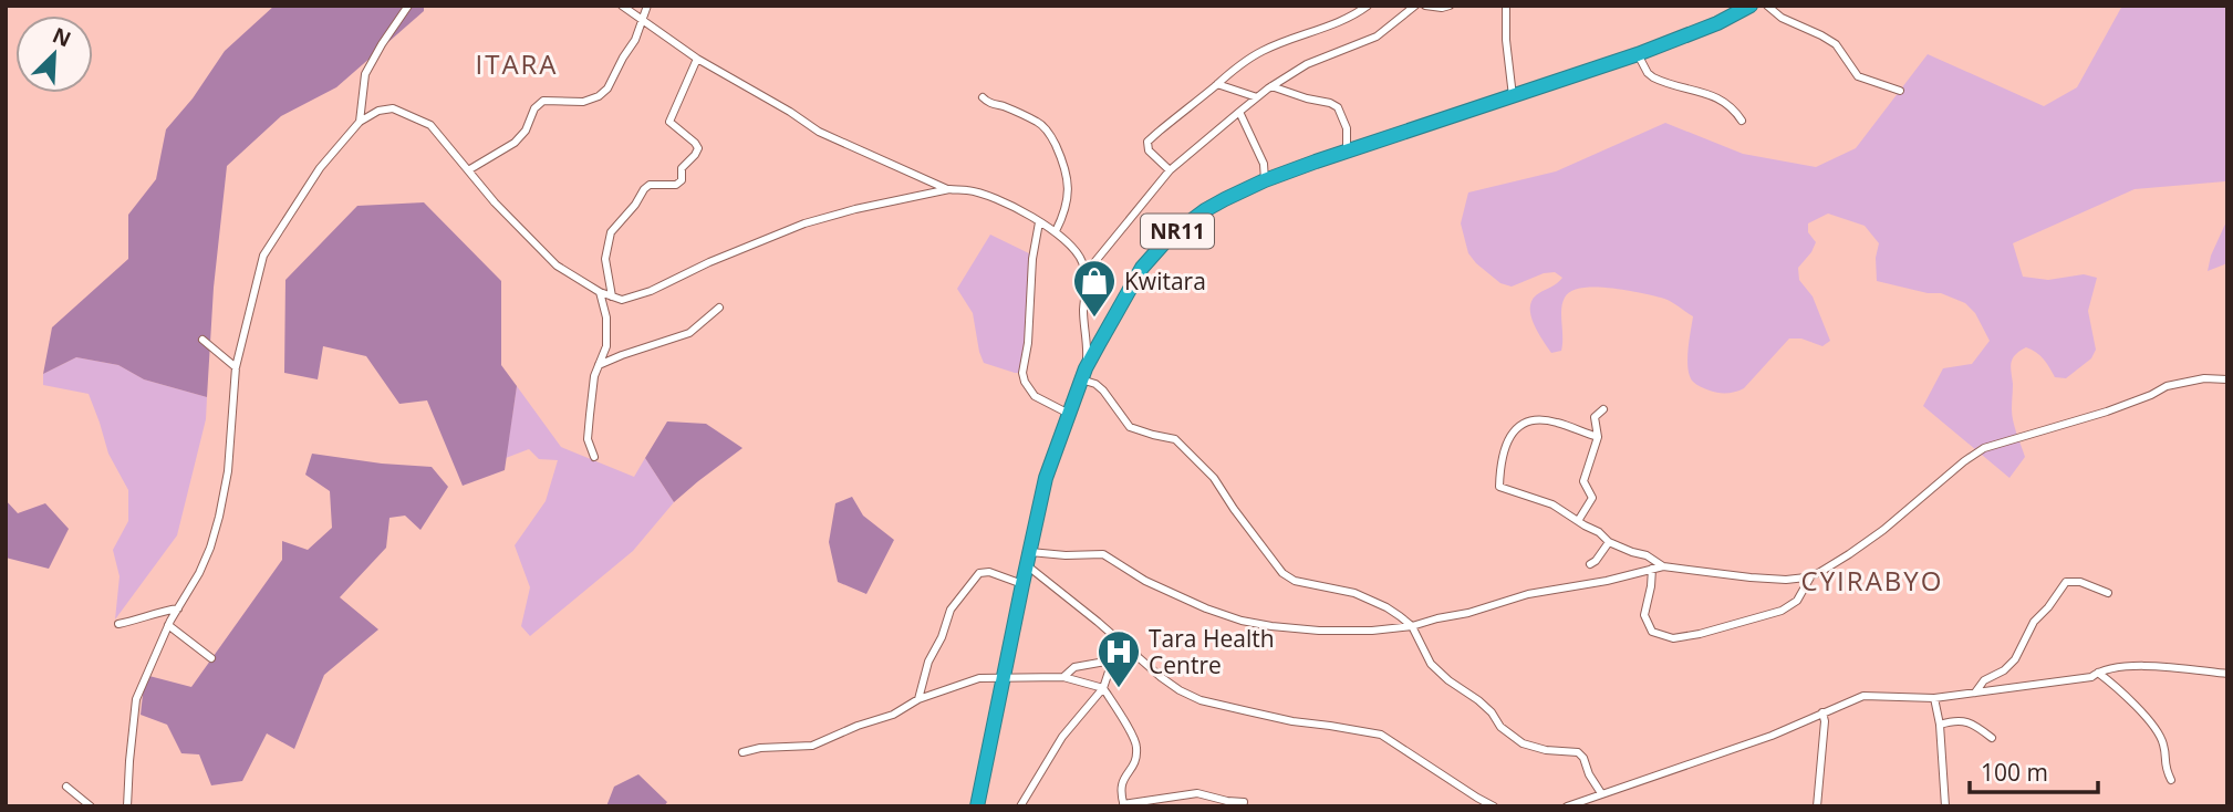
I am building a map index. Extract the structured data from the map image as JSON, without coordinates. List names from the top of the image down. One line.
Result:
{"streets":{"highway":["NR11"]},"districts":["ITARA","CYIRABYO"],"places":{"shop":["Kwitara"],"hospital":["Tara Health Centre"]},"scale_bar":"100 m","north":"top right"}
